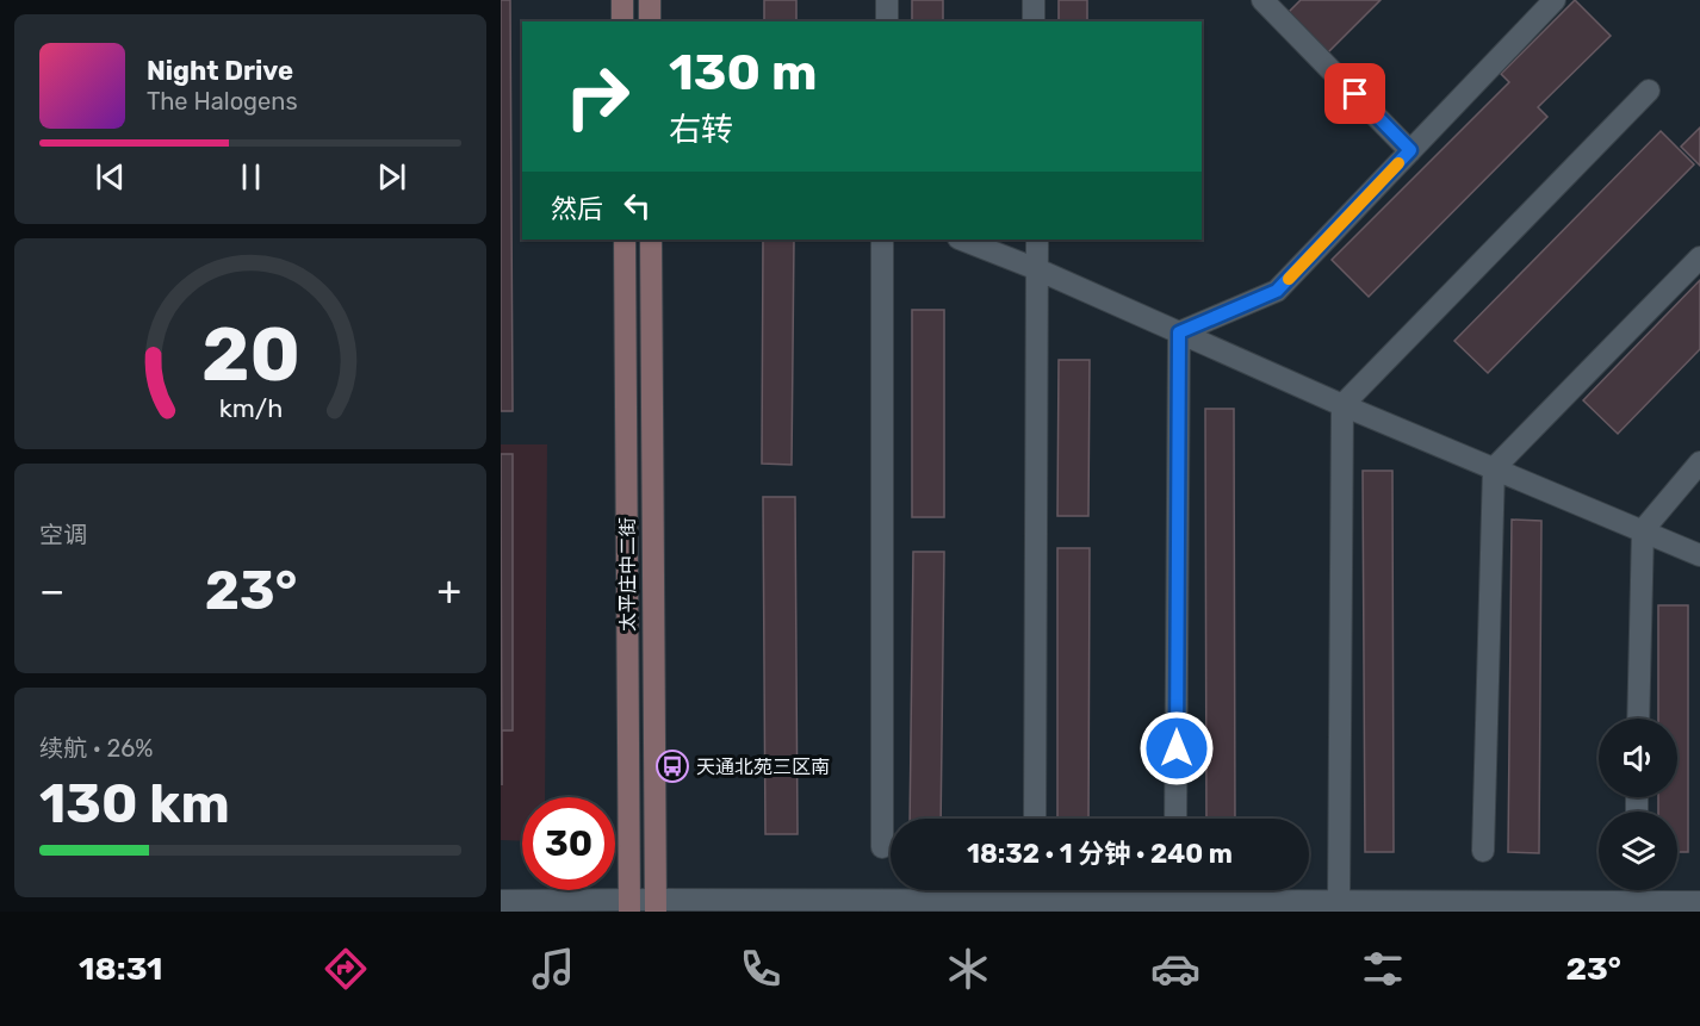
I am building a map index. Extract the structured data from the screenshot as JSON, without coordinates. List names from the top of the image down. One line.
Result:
{"streets":{"main road":["太平庄中二街"]},"places":{"bus stop":["天通北苑三区南"]},"page":{"turn":["130 m","右转"],"song":["Night Drive","The Halogens"],"then":"然后","tile":["空调",["续航 · 26%","130 km"]],"heat":["−","23°","+"],"limit":"30","trip":"18:32 · 1 分钟 · 240 m","tabs":["18:31","23°"],"gauge":["20","km/h"]}}
